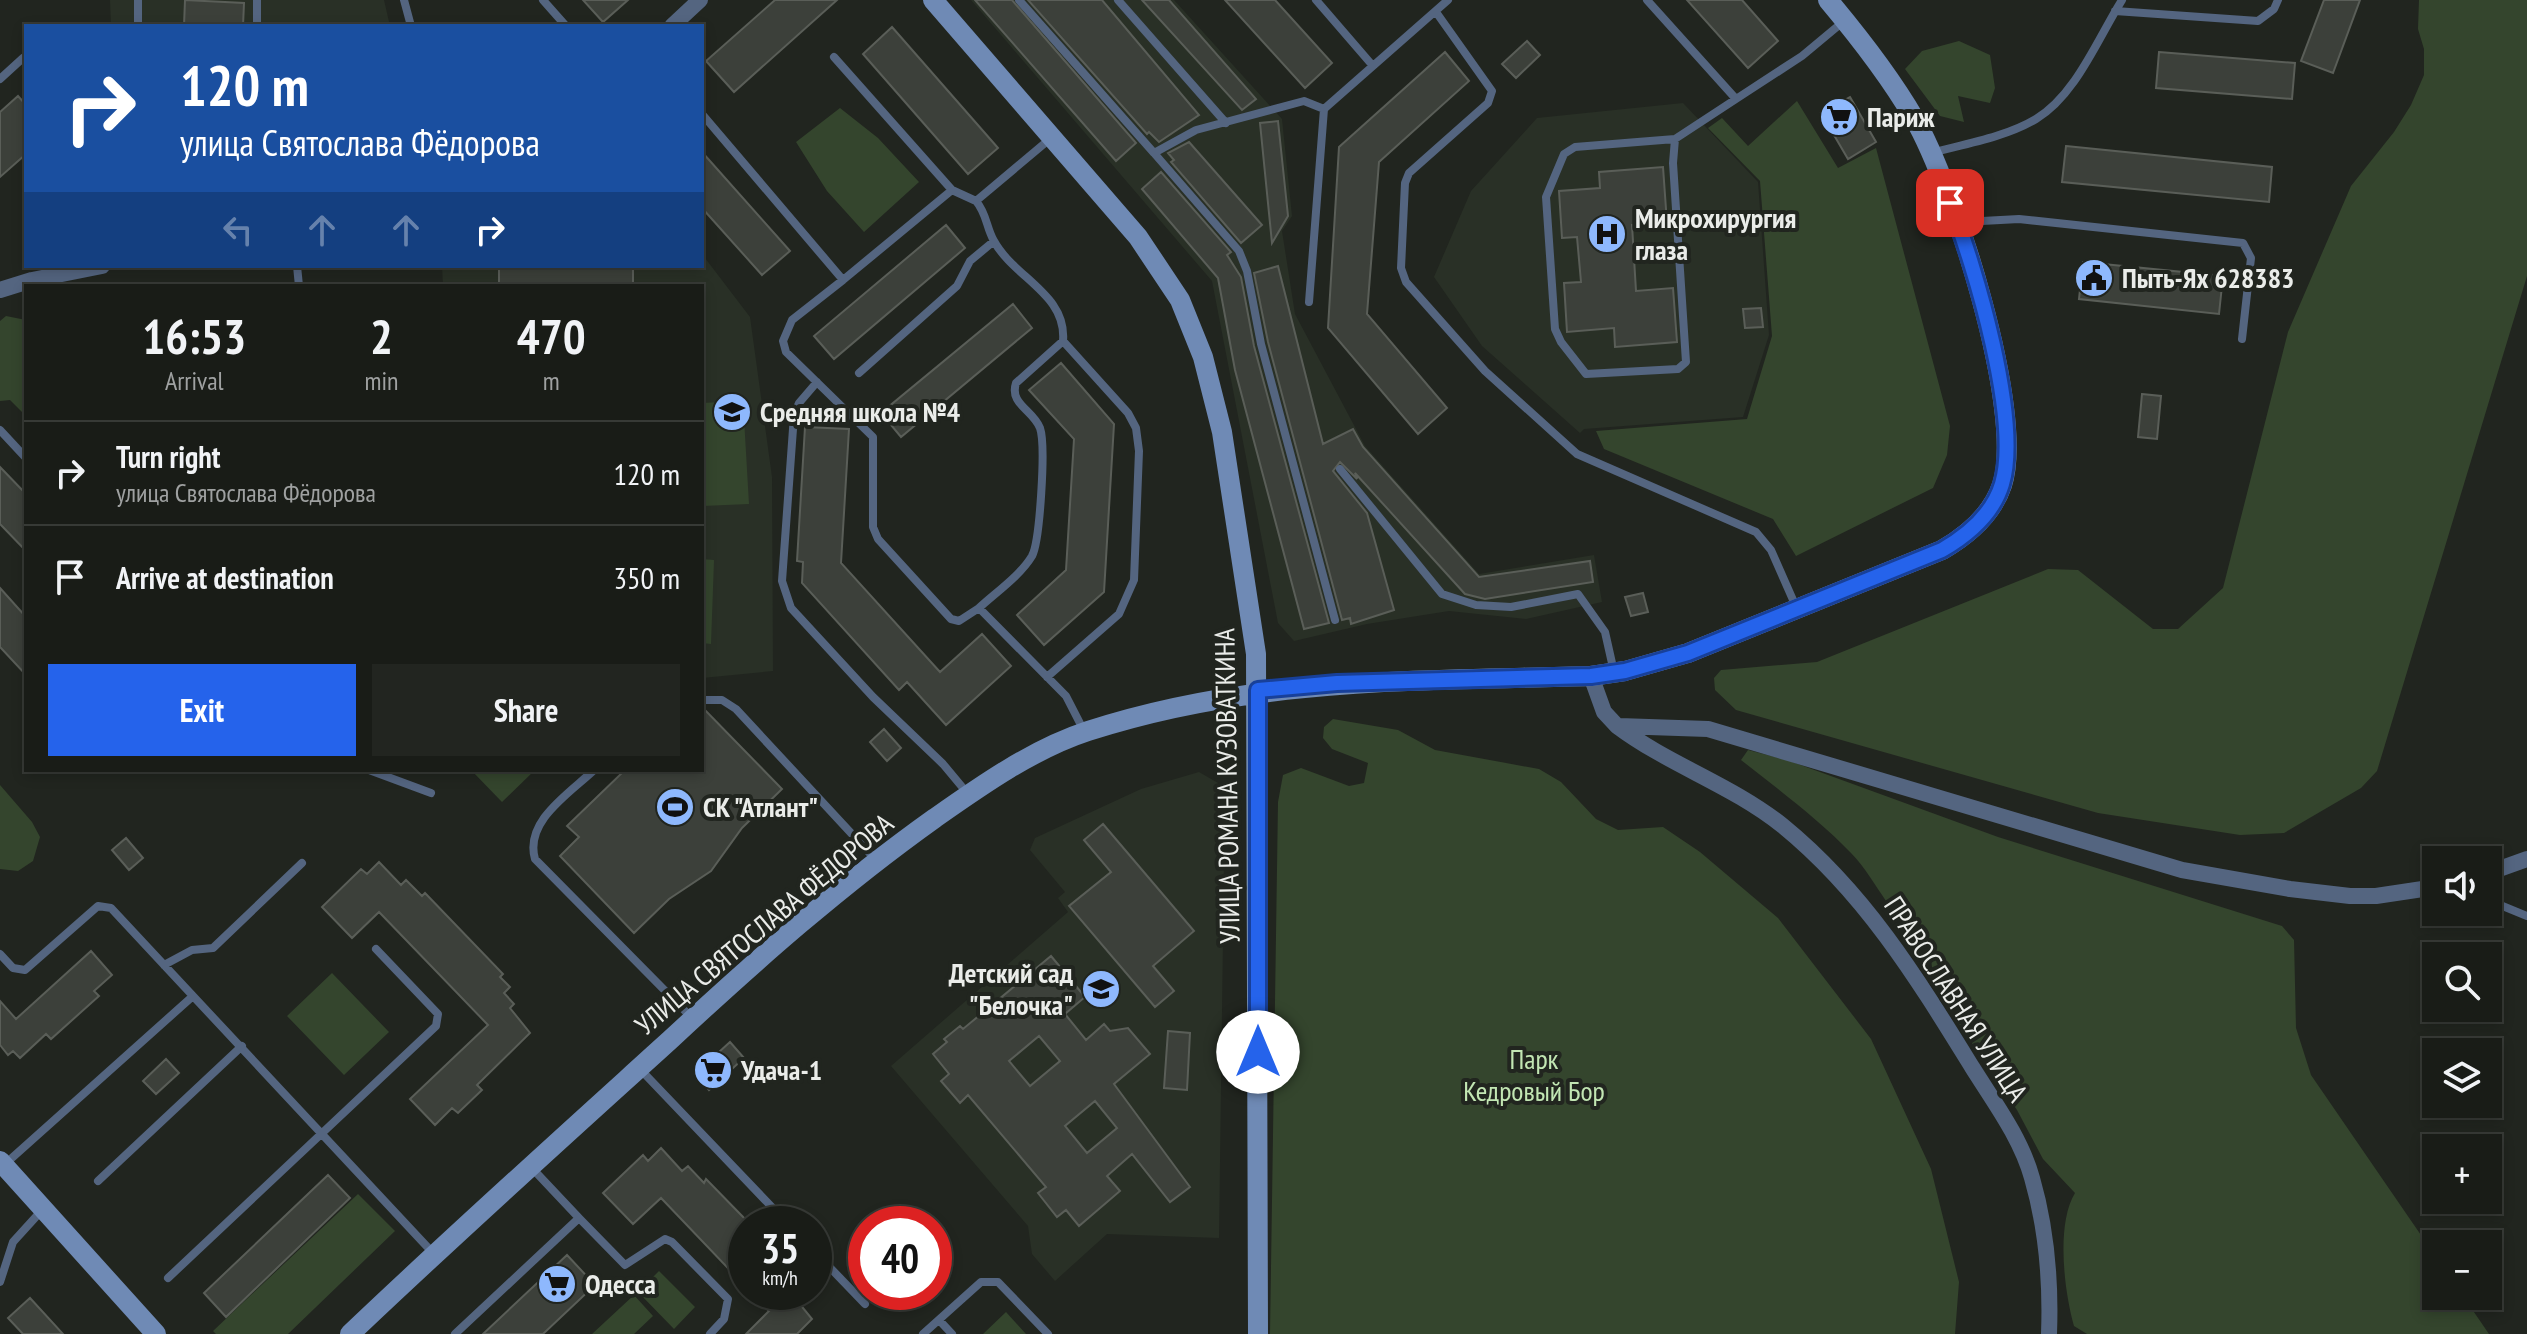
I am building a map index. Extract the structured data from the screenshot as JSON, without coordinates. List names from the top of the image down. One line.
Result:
{"streets":{"street":["УЛИЦА РОМАНА КУЗОВАТКИНА","УЛИЦА СВЯТОСЛАВА ФЁДОРОВА","ПРАВОСЛАВНАЯ УЛИЦА"]},"crossings":[["УЛИЦА РОМАНА КУЗОВАТКИНА","УЛИЦА СВЯТОСЛАВА ФЁДОРОВА"],["УЛИЦА СВЯТОСЛАВА ФЁДОРОВА","ПРАВОСЛАВНАЯ УЛИЦА"]],"parks":["Парк Кедровый Бор"],"places":{"supermarket":["Париж","Удача-1","Одесса"],"hospital":["Микрохирургия глаза"],"public building":["Пыть-Ях 628383"],"school or university":["Средняя школа №4","Детский сад \"Белочка\""],"sports":["СК \"Атлант\""]},"page":{"turn":["120 m","улица Святослава Фёдорова"],"eta":["16:53","Arrival","2","min","470","m"],"list":[{"name":"Turn right","note":"улица Святослава Фёдорова","value":"120 m"},{"name":"Arrive at destination","value":"350 m"}],"buttons":["Exit","Share"],"map_buttons":["+","−"],"speed":"35 km/h","limit":"40"}}
